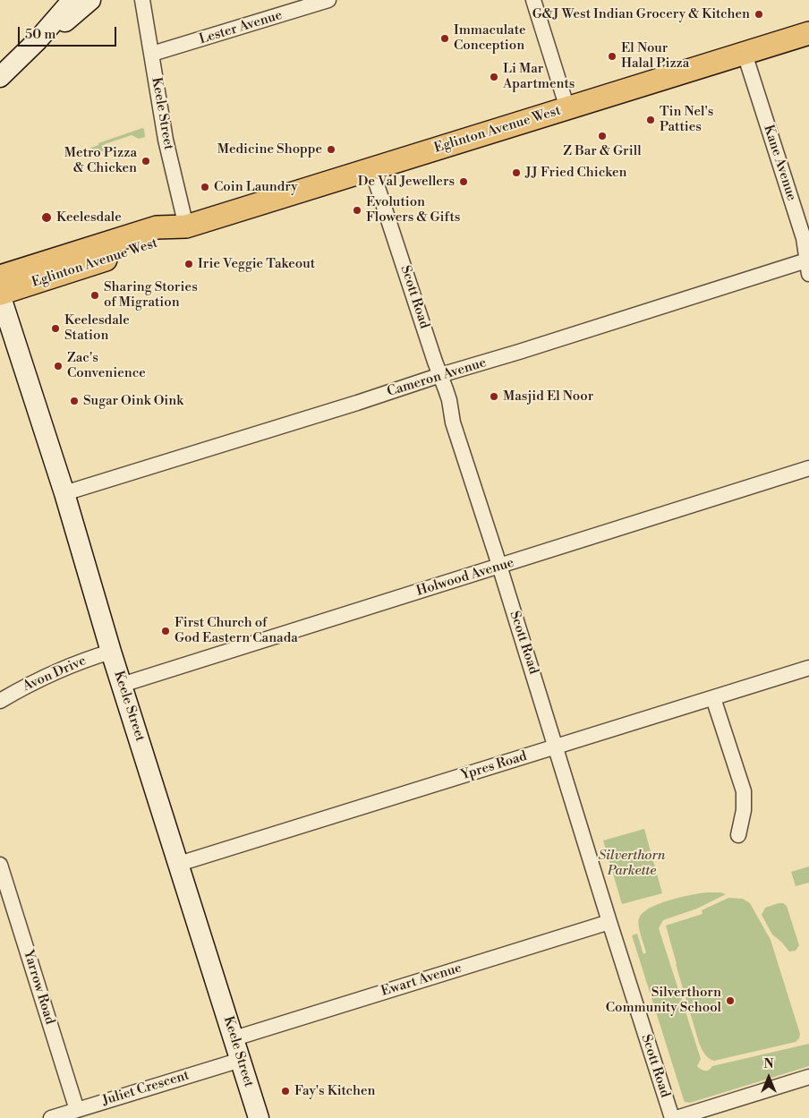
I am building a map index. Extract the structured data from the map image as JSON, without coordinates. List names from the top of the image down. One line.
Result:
{"streets":{"main road":["Keele Street","Eglinton Avenue West"],"street":["Lester Avenue","Kane Avenue","Scott Road","Cameron Avenue","Holwood Avenue","Avon Drive","Ypres Road","Ewart Avenue","Yarrow Road","Juliet Crescent"]},"crossings":[["Lester Avenue","Keele Street"],["Keele Street","Eglinton Avenue West"],["Keele Street","Cameron Avenue"],["Keele Street","Holwood Avenue"],["Keele Street","Avon Drive"],["Keele Street","Ypres Road"],["Keele Street","Ewart Avenue"],["Keele Street","Juliet Crescent"],["Eglinton Avenue West","Kane Avenue"],["Eglinton Avenue West","Scott Road"],["Kane Avenue","Cameron Avenue"],["Scott Road","Cameron Avenue"],["Scott Road","Holwood Avenue"],["Scott Road","Ypres Road"],["Scott Road","Ewart Avenue"],["Yarrow Road","Juliet Crescent"]],"parks":["Silverthorn Parkette"],"places":["G&J West Indian Grocery & Kitchen","Immaculate Conception","El Nour Halal Pizza","Li Mar Apartments","Tin Nel's Patties","Z Bar & Grill","Medicine Shoppe","Metro Pizza & Chicken","JJ Fried Chicken","De Val Jewellers","Coin Laundry","Evolution Flowers & Gifts","Keelesdale","Irie Veggie Takeout","Sharing Stories of Migration","Keelesdale Station","Zac's Convenience","Masjid El Noor","Sugar Oink Oink","First Church of God Eastern Canada","Silverthorn Community School","Fay's Kitchen"],"scale_bar":"50 m","north":"top"}
